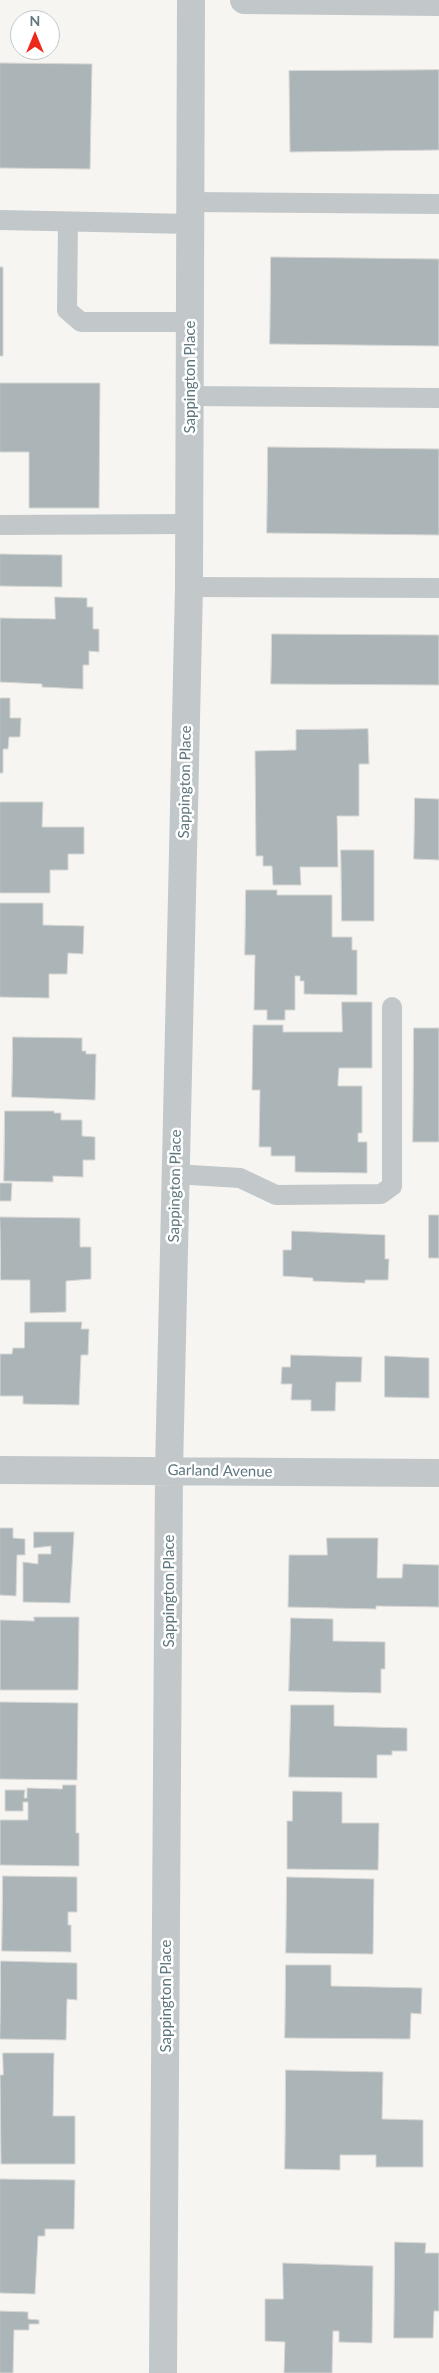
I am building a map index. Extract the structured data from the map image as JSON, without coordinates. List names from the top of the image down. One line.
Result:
{"streets":{"street":["Sappington Place","Garland Avenue"]},"crossings":[["Sappington Place","Garland Avenue"]],"north":"top"}
